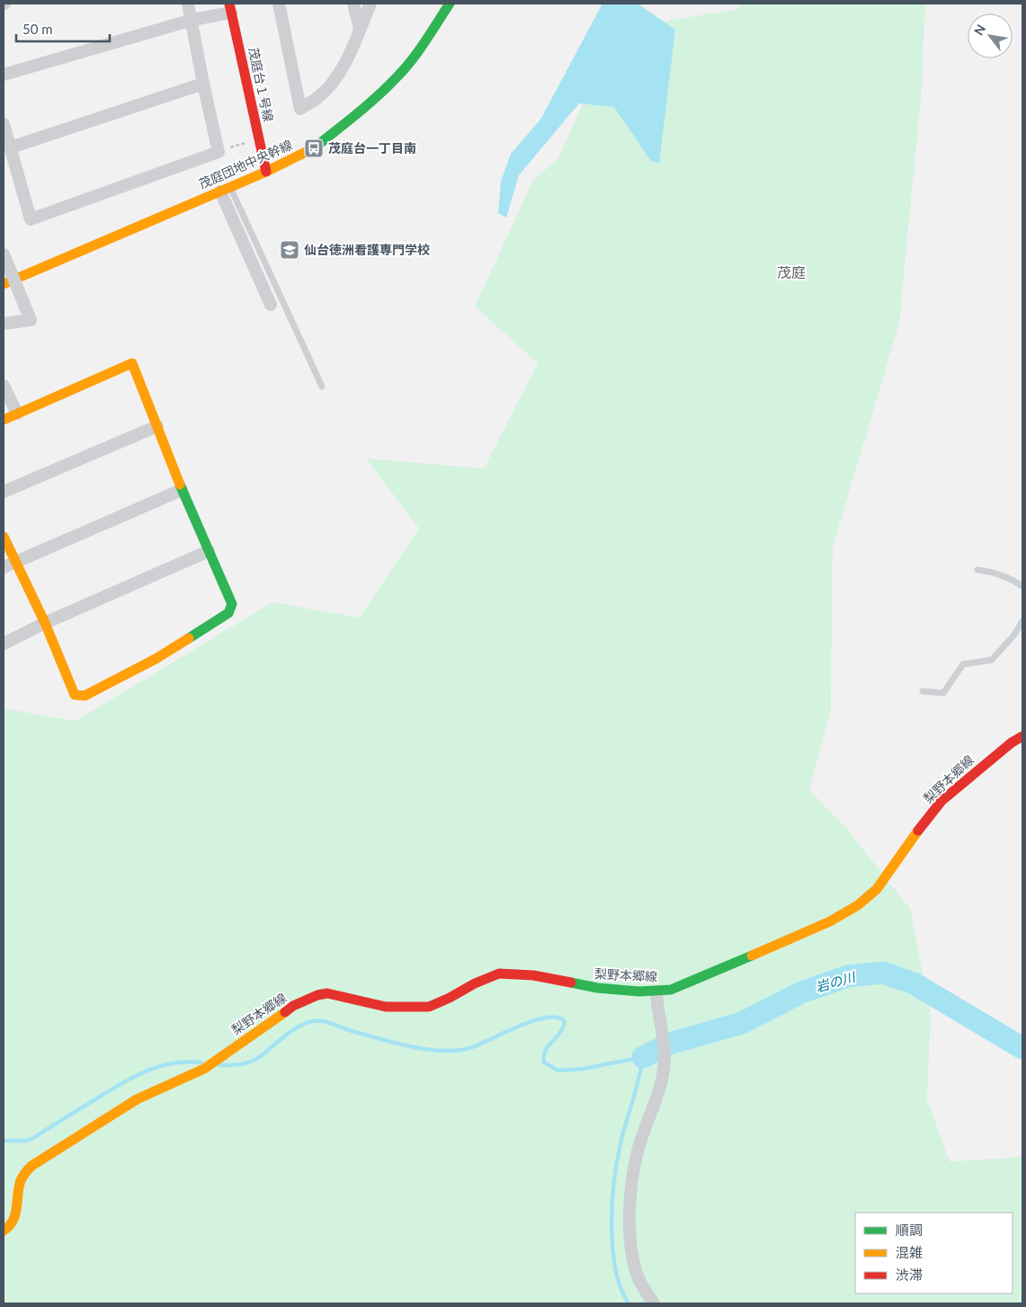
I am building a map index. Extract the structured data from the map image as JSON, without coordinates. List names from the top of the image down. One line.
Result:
{"streets":{"street":["茂庭台１号線","茂庭団地中央幹線","梨野本郷線"]},"crossings":[["茂庭台１号線","茂庭団地中央幹線"]],"districts":["茂庭"],"water":["岩の川"],"places":{"bus stop":["茂庭台一丁目南"],"school or university":["仙台徳洲看護専門学校"]},"legend":["順調","混雑","渋滞"],"scale_bar":"50 m","north":"top left"}
